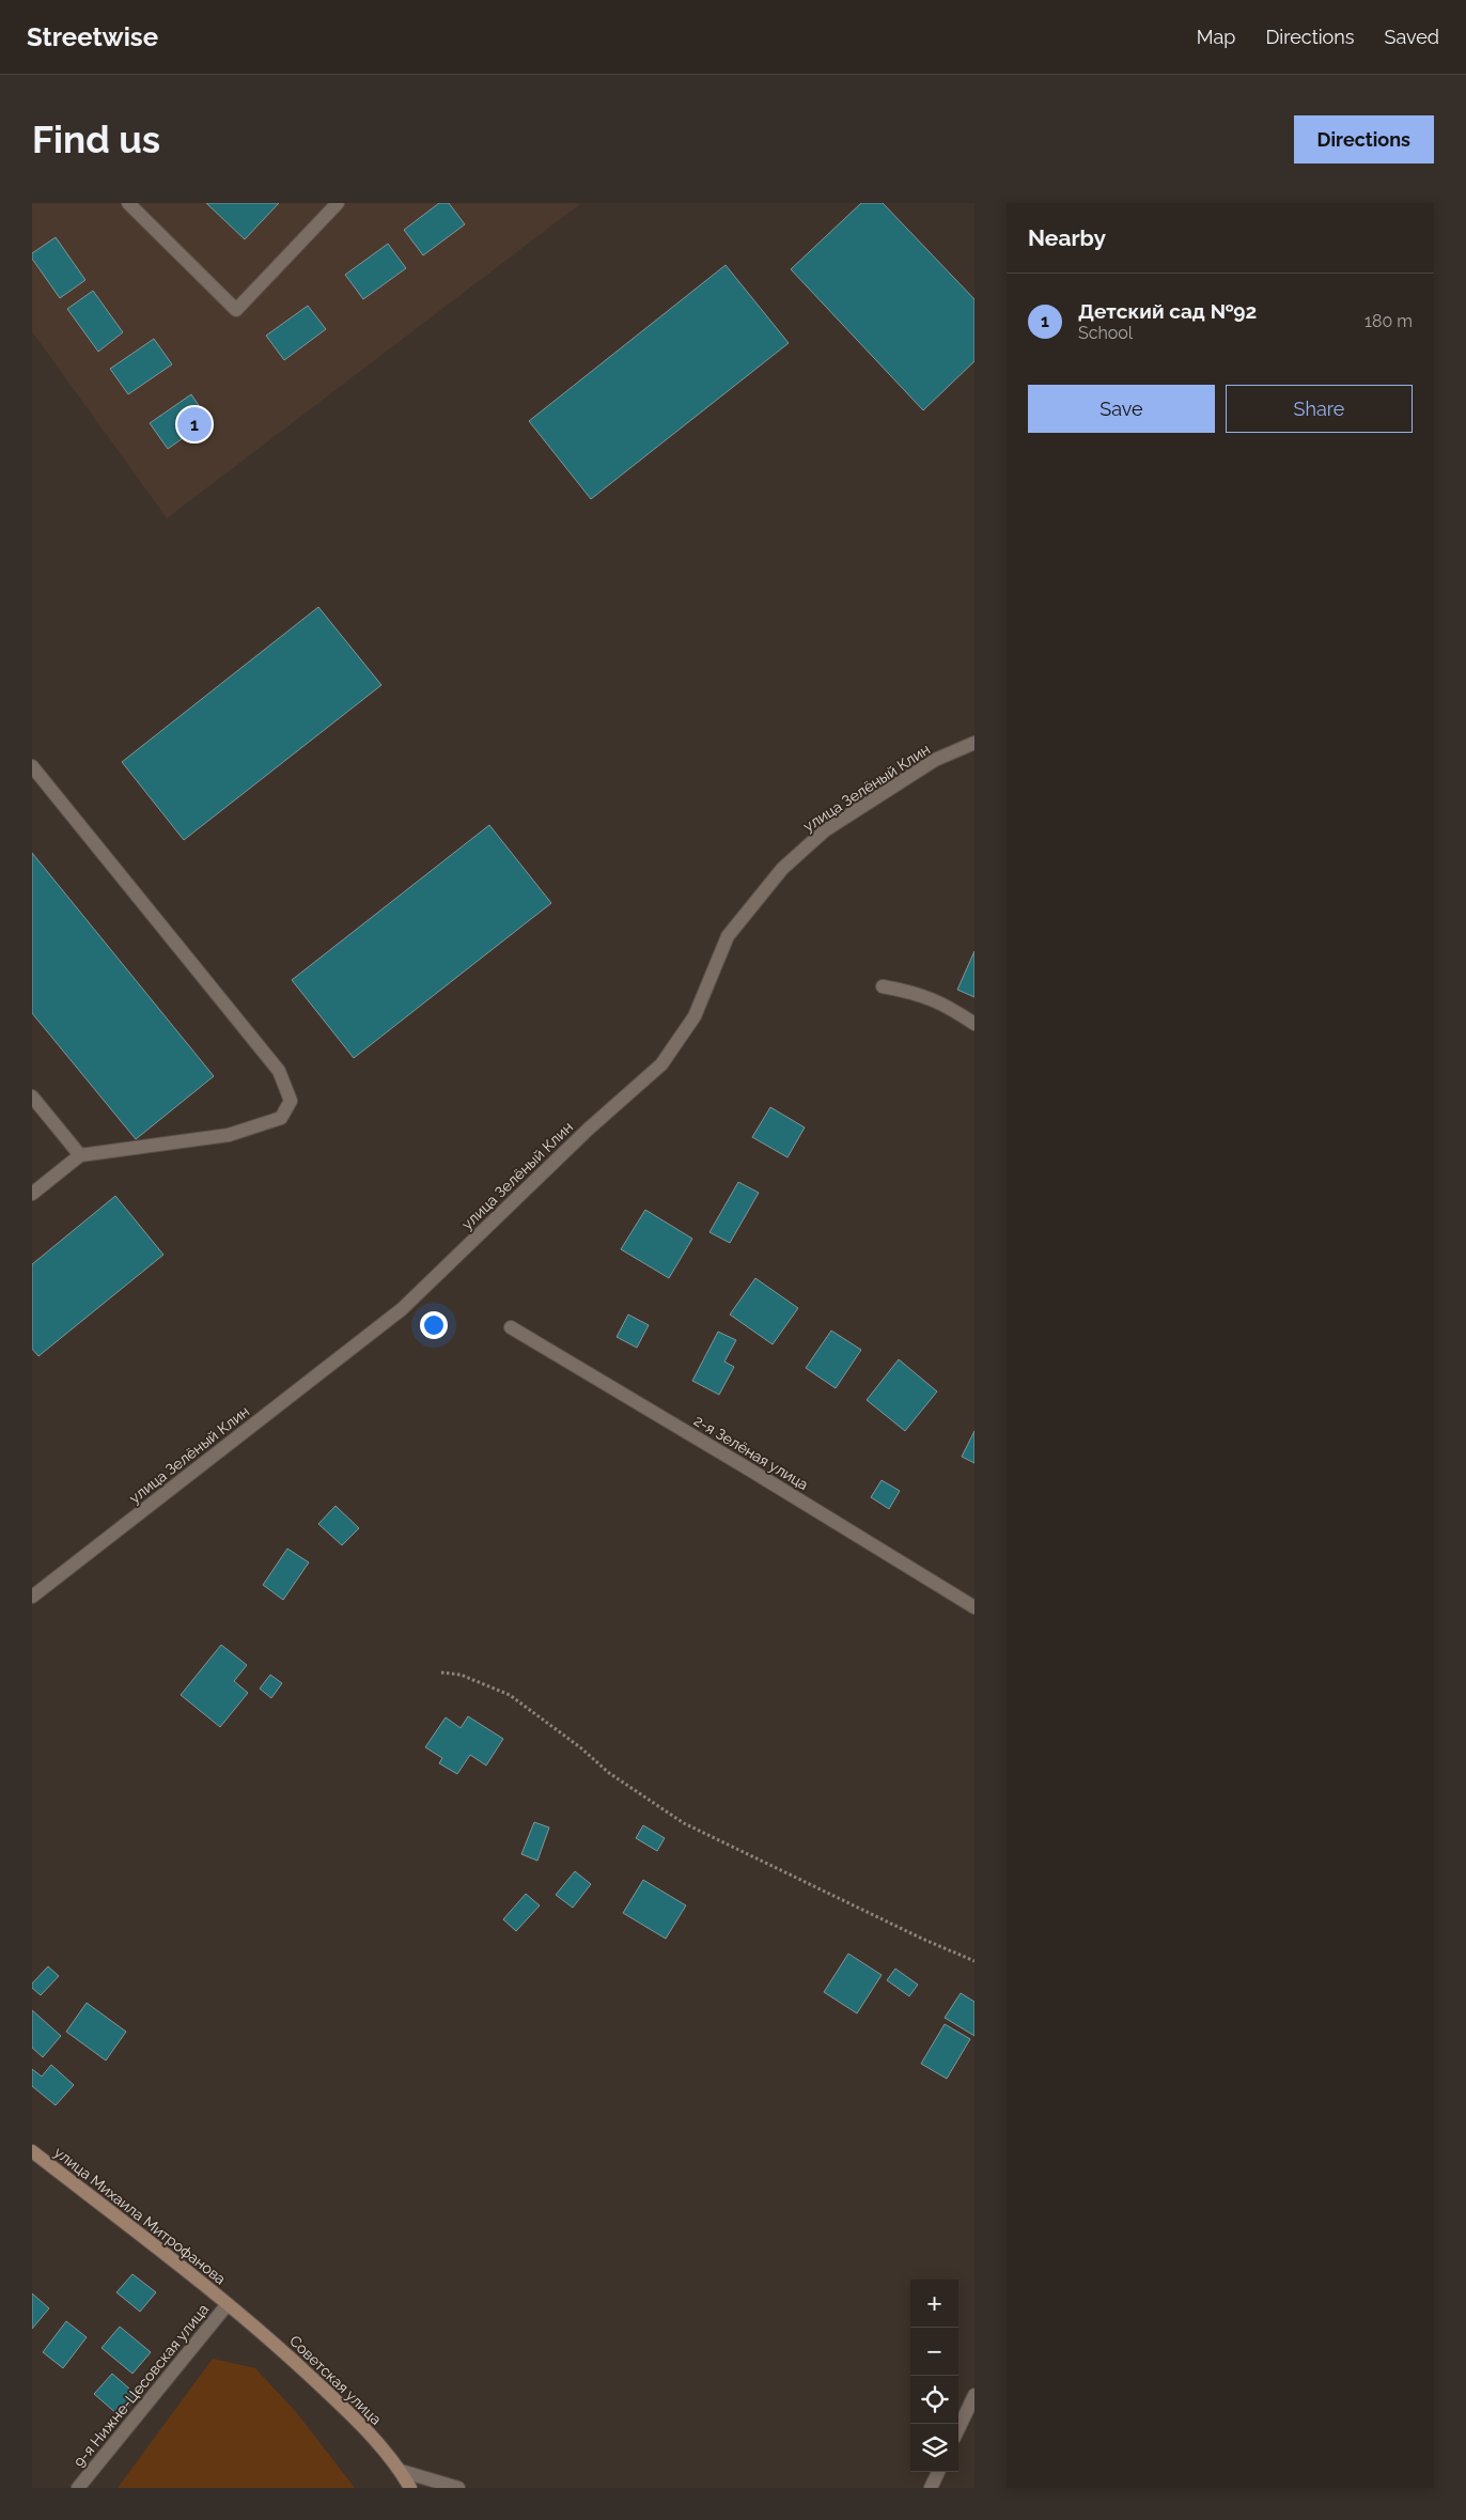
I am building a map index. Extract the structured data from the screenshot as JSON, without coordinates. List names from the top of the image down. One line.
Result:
{"streets":{"main road":["улица Михаила Митрофанова","Советская улица"],"street":["улица Зелёный Клин","2-я Зелёная улица","9-я Нижне-Цесовская улица"]},"crossings":[["улица Михаила Митрофанова","Советская улица"],["улица Михаила Митрофанова","9-я Нижне-Цесовская улица"],["Советская улица","9-я Нижне-Цесовская улица"]],"page":{"header":"Streetwise","nav":["Map","Directions","Saved"],"buttons":["Directions",["Save","Share"]],"title":"Find us","heading":"Nearby","list":[{"mark":"1","name":"Детский сад №92","note":"School","value":"180 m"}],"pins":"1","map_buttons":["+","−"]}}
